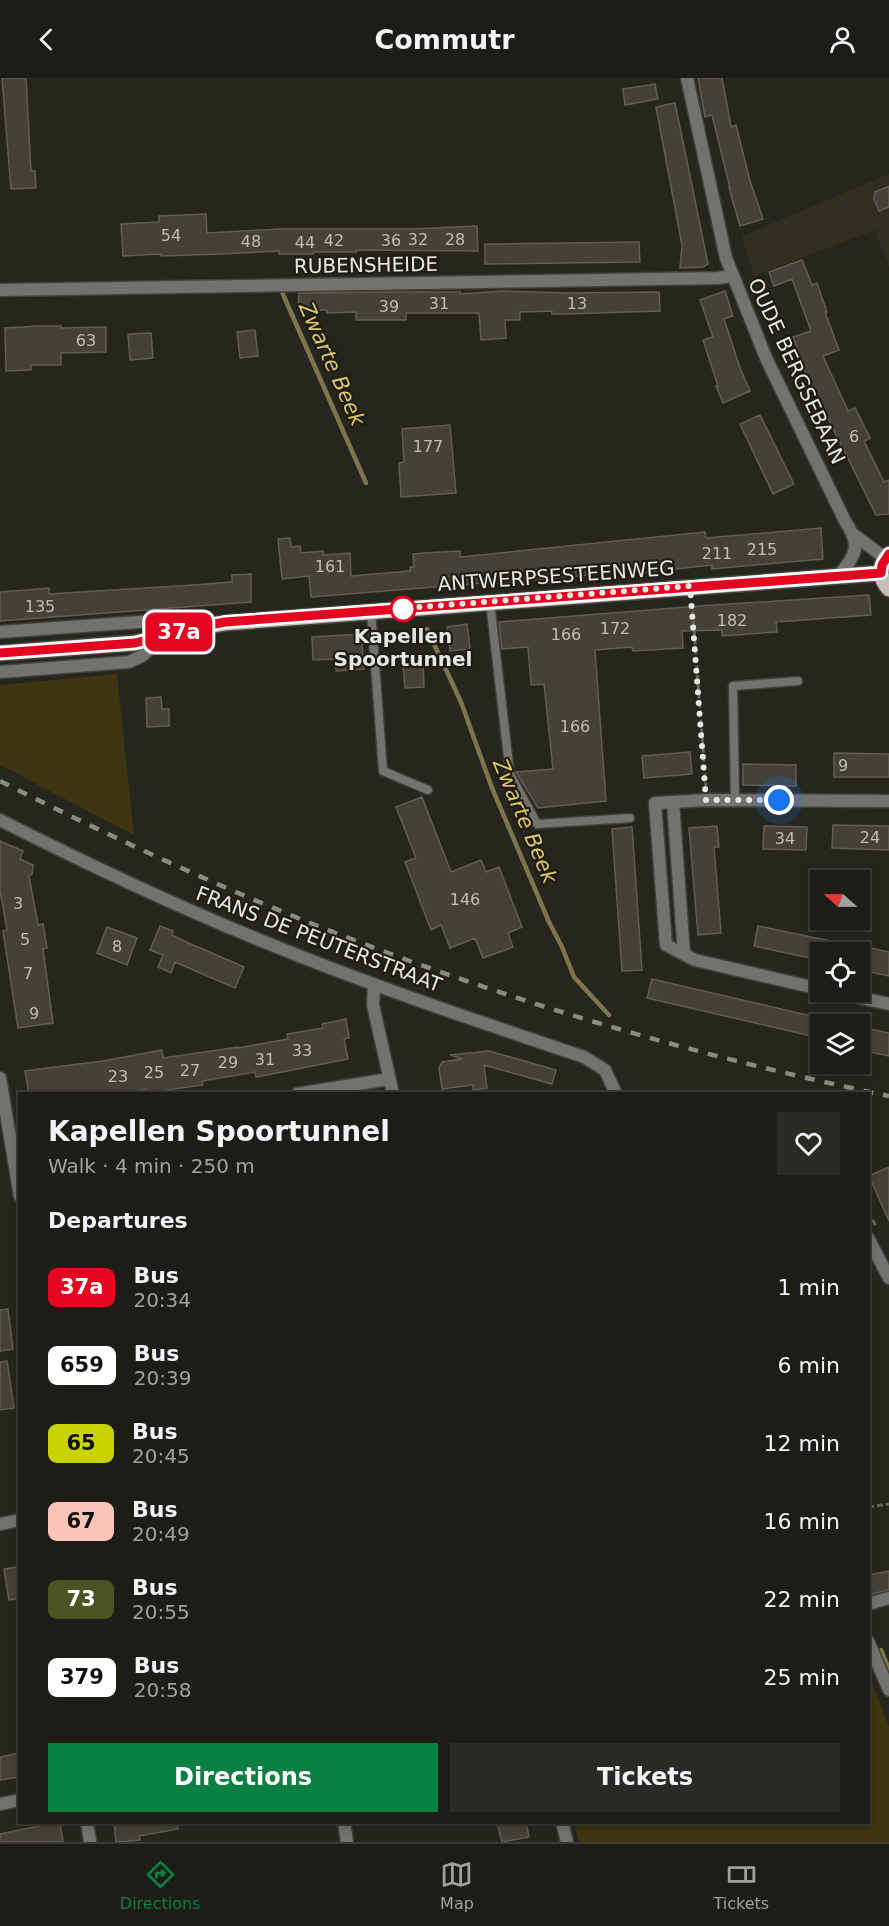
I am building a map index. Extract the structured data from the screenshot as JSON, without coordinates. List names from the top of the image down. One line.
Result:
{"streets":{"main road":["ANTWERPSESTEENWEG"],"street":["RUBENSHEIDE","OUDE BERGSEBAAN","FRANS DE PEUTERSTRAAT"]},"crossings":[["RUBENSHEIDE","OUDE BERGSEBAAN"],["OUDE BERGSEBAAN","ANTWERPSESTEENWEG"]],"water":["Zwarte Beek"],"places":["Kapellen Spoortunnel"],"lines":["bus line 37a"],"house_numbers":["54","32","28","42","36","48","44","31","13","39","63","6","177","215","211","161","135","182","172","166","166","9","24","34","146","3","5","8","7","9","33","31","29","27","25","23"],"north":"left","page":{"header":"Commutr","on_map":"37a","heading":[["Kapellen Spoortunnel","Walk · 4 min · 250 m"],"Departures"],"list":[{"mark":"37a","name":"Bus","note":"20:34","value":"1 min"},{"mark":"659","name":"Bus","note":"20:39","value":"6 min"},{"mark":"65","name":"Bus","note":"20:45","value":"12 min"},{"mark":"67","name":"Bus","note":"20:49","value":"16 min"},{"mark":"73","name":"Bus","note":"20:55","value":"22 min"},{"mark":"379","name":"Bus","note":"20:58","value":"25 min"}],"buttons":["Directions","Tickets"],"tabs":["Directions","Map","Tickets"]}}
